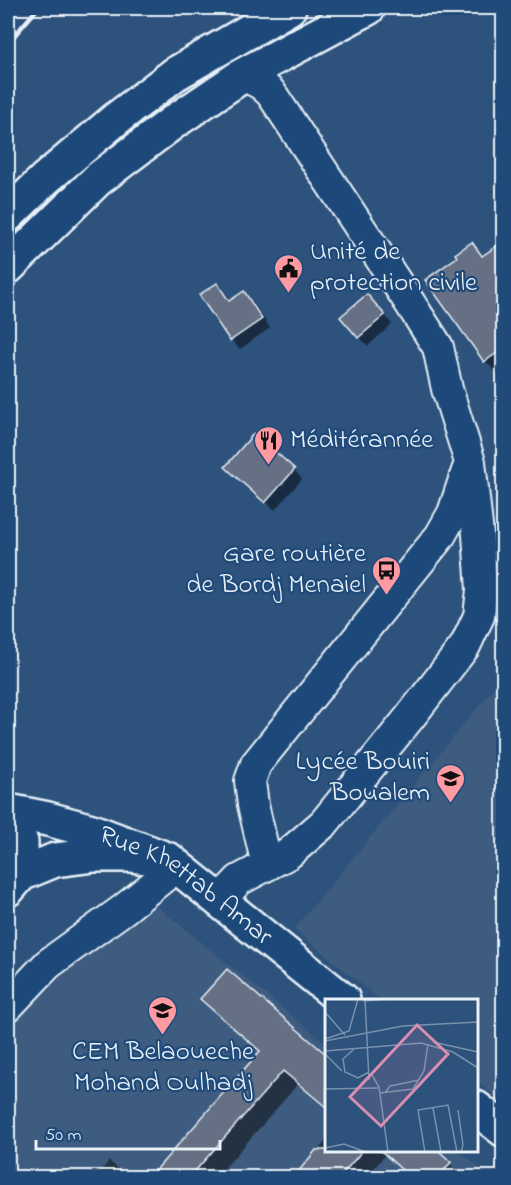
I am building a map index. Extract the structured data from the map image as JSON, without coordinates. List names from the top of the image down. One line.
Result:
{"streets":{"main road":["Rue Khettab Amar"]},"places":{"public building":["Unité de protection civile"],"restaurant":["Méditérannée"],"bus stop":["Gare routière de Bordj Menaiel"],"school or university":["Lycée Bouiri Boualem","CEM Belaoueche Mohand Oulhadj"]},"scale_bar":"50 m"}
